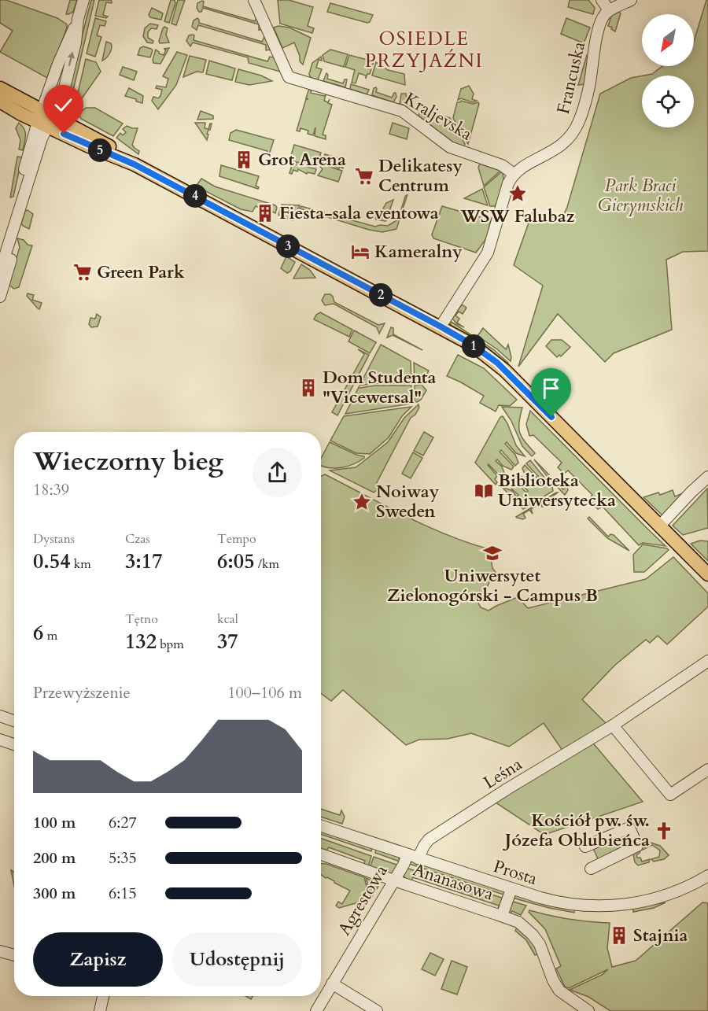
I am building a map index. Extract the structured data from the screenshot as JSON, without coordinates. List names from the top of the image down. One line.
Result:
{"streets":{"street":["Francuska","Kraljevska","Leśna","Prosta","Ananasowa","Agrestowa"]},"crossings":[["Francuska","Kraljevska"],["Leśna","Prosta"],["Leśna","Agrestowa"],["Prosta","Ananasowa"],["Prosta","Agrestowa"],["Ananasowa","Agrestowa"]],"districts":["OSIEDLE PRZYJAŹNI"],"parks":["Park Braci Gierymskich"],"places":{"building":["Grot Arena","Fiesta-sala eventowa","Dom Studenta \"Vicewersal\"","Stajnia"],"supermarket":["Delikatesy Centrum","Green Park"],"place":["WSW Falubaz","Noiway Sweden"],"hotel":["Kameralny"],"library":["Biblioteka Uniwersytecka"],"school or university":["Uniwersytet Zielonogórski - Campus B"],"church":["Kościół pw. św. Józefa Oblubieńca"]},"north":"bottom left","page":{"pins":["5","4","3","2","1"],"heading":["Wieczorny bieg","18:39"],"stats":[["Dystans","0.54 km"],["Czas","3:17"],["Tempo","6:05 /km"],["6 m"],["Tętno","132 bpm"],["kcal","37"]],"chart":["Przewyższenie","100–106 m"],"list":[{"name":"100 m","note":"6:27"},{"name":"200 m","note":"5:35"},{"name":"300 m","note":"6:15"}],"buttons":["Zapisz","Udostępnij"]}}
